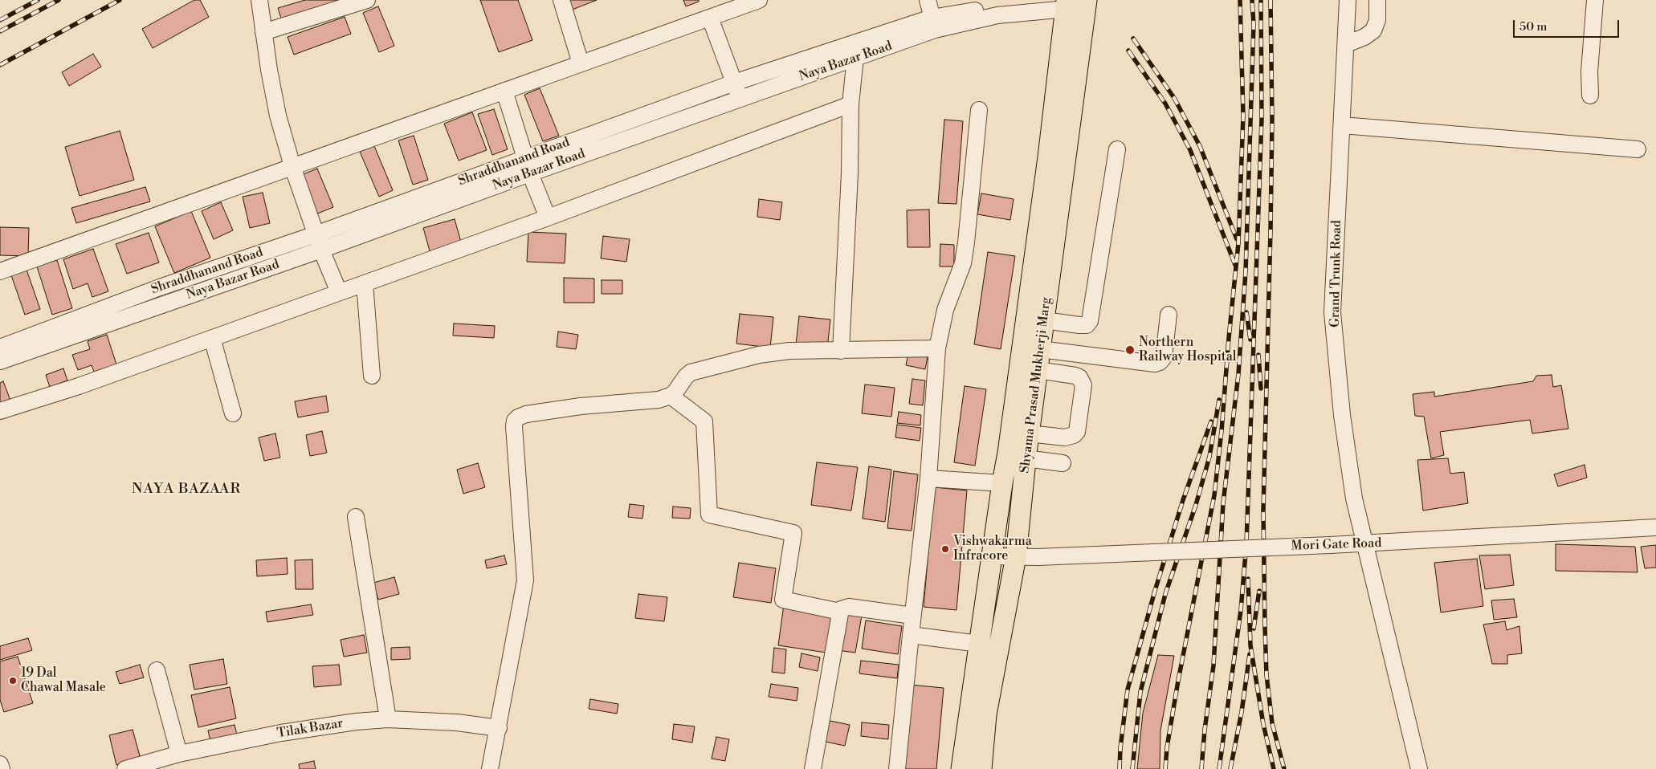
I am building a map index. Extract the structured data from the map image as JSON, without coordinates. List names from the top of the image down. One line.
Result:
{"streets":{"main road":["Shyama Prasad Mukherji Marg"],"street":["Naya Bazar Road","Shraddhanand Road","Grand Trunk Road","Mori Gate Road","Tilak Bazar"]},"crossings":[["Naya Bazar Road","Shraddhanand Road"],["Naya Bazar Road","Shyama Prasad Mukherji Marg"],["Grand Trunk Road","Mori Gate Road"],["Shyama Prasad Mukherji Marg","Mori Gate Road"]],"districts":["NAYA BAZAAR"],"places":["Northern Railway Hospital","Vishwakarma Infracore","19 Dal Chawal Masale"],"scale_bar":"50 m"}
